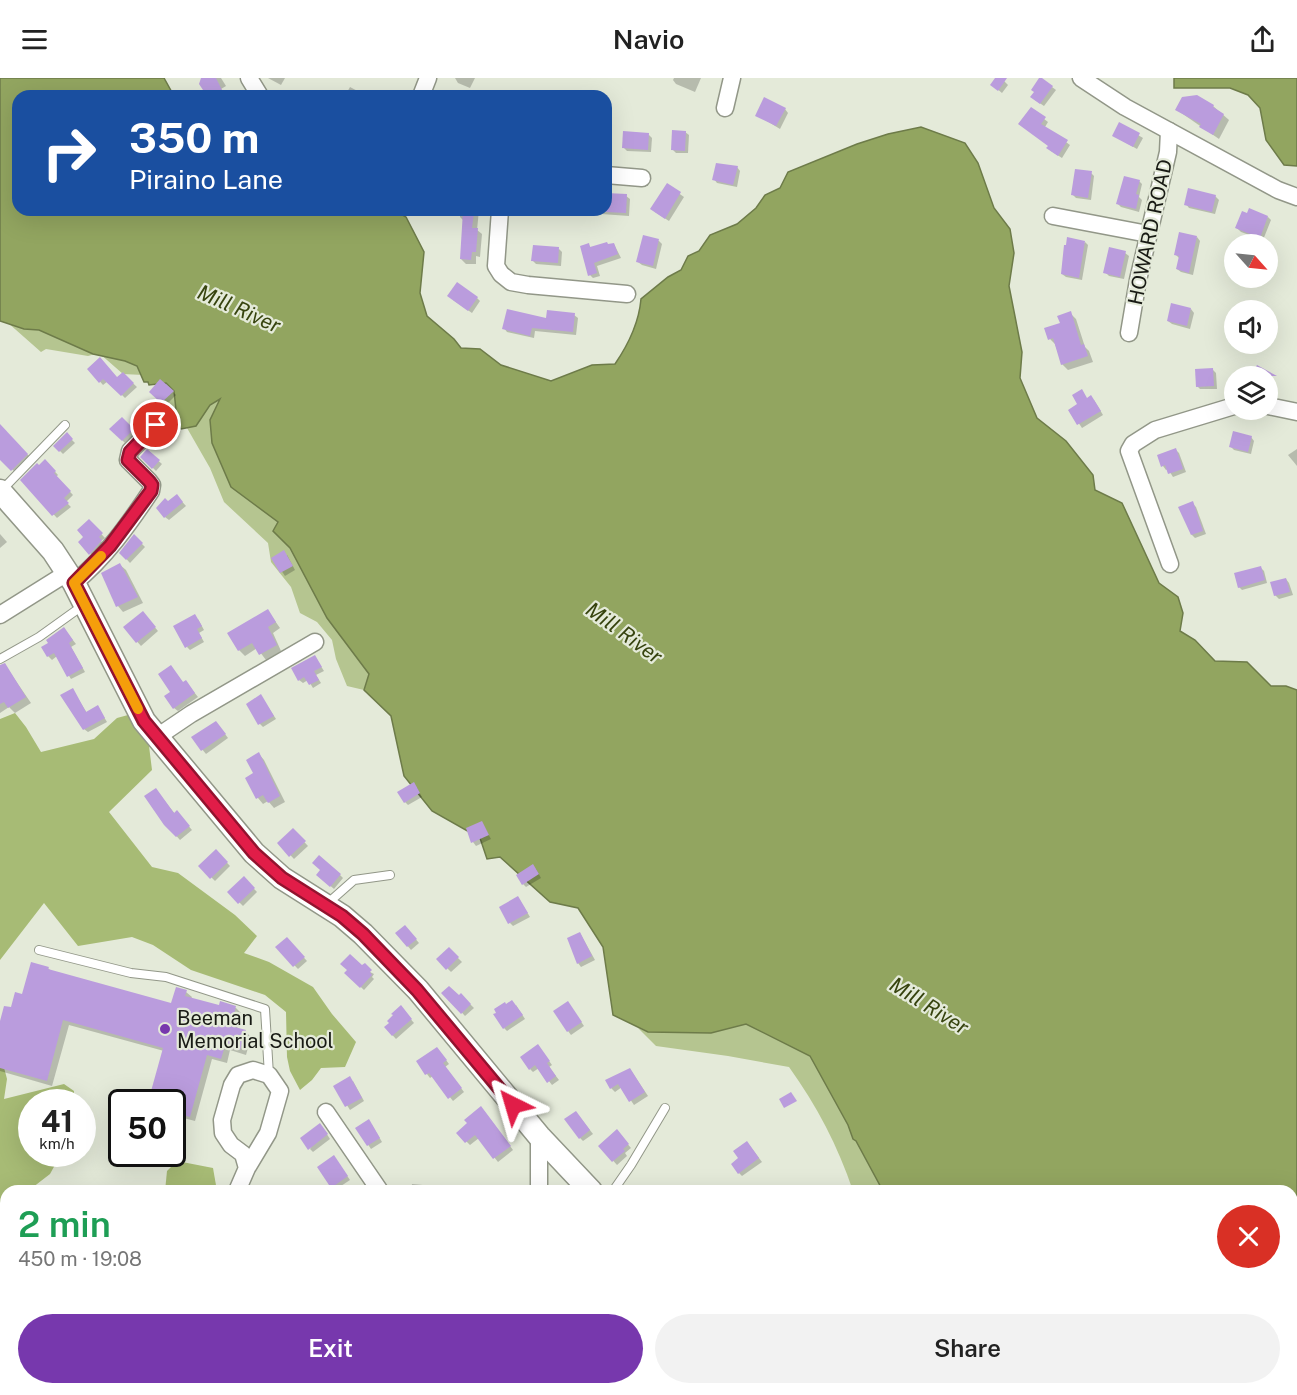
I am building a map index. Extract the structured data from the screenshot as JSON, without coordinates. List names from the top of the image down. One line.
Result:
{"streets":{"street":["HOWARD ROAD"]},"water":["Mill River"],"places":["Beeman Memorial School"],"north":"bottom right","page":{"header":"Navio","turn":["350 m","Piraino Lane"],"speed":"41 km/h","limit":"50","heading":["2 min","450 m · 19:08"],"buttons":["Exit","Share"]}}
